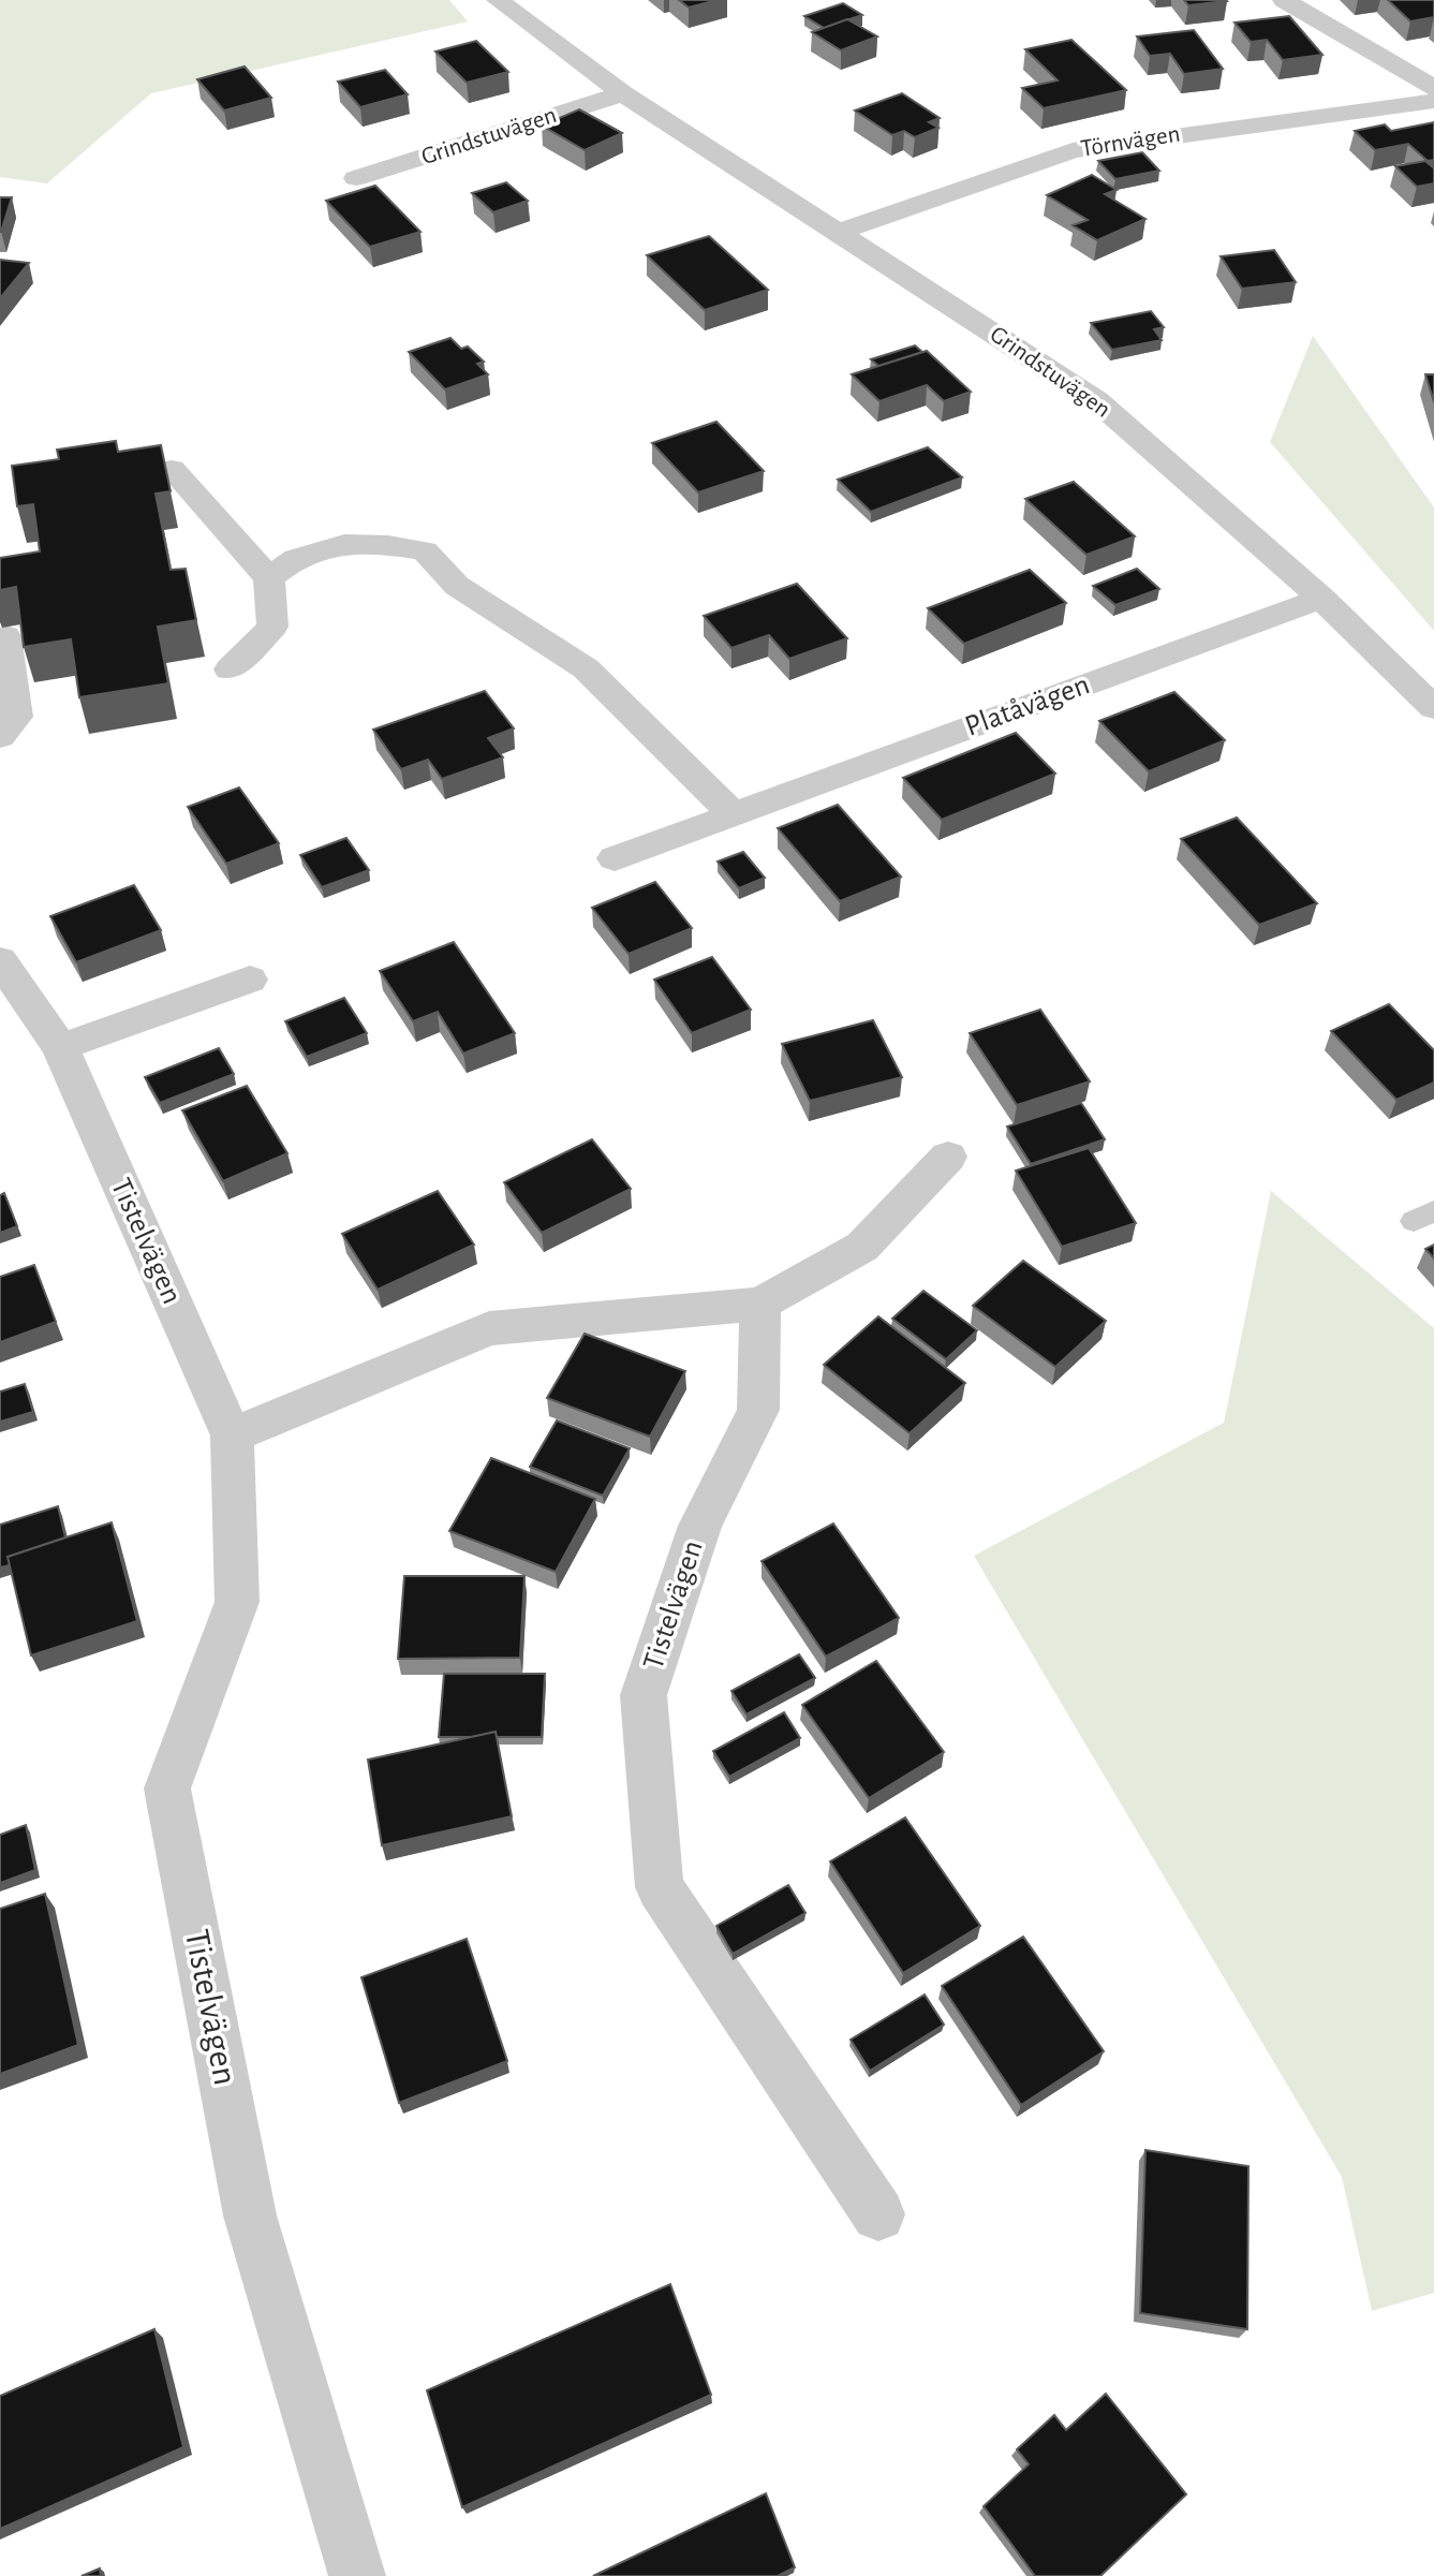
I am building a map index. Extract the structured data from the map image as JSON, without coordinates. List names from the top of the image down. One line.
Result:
{"streets":{"street":["Grindstuvägen","Törnvägen","Platåvägen","Tistelvägen"]},"crossings":[["Grindstuvägen","Törnvägen"],["Grindstuvägen","Platåvägen"]]}
